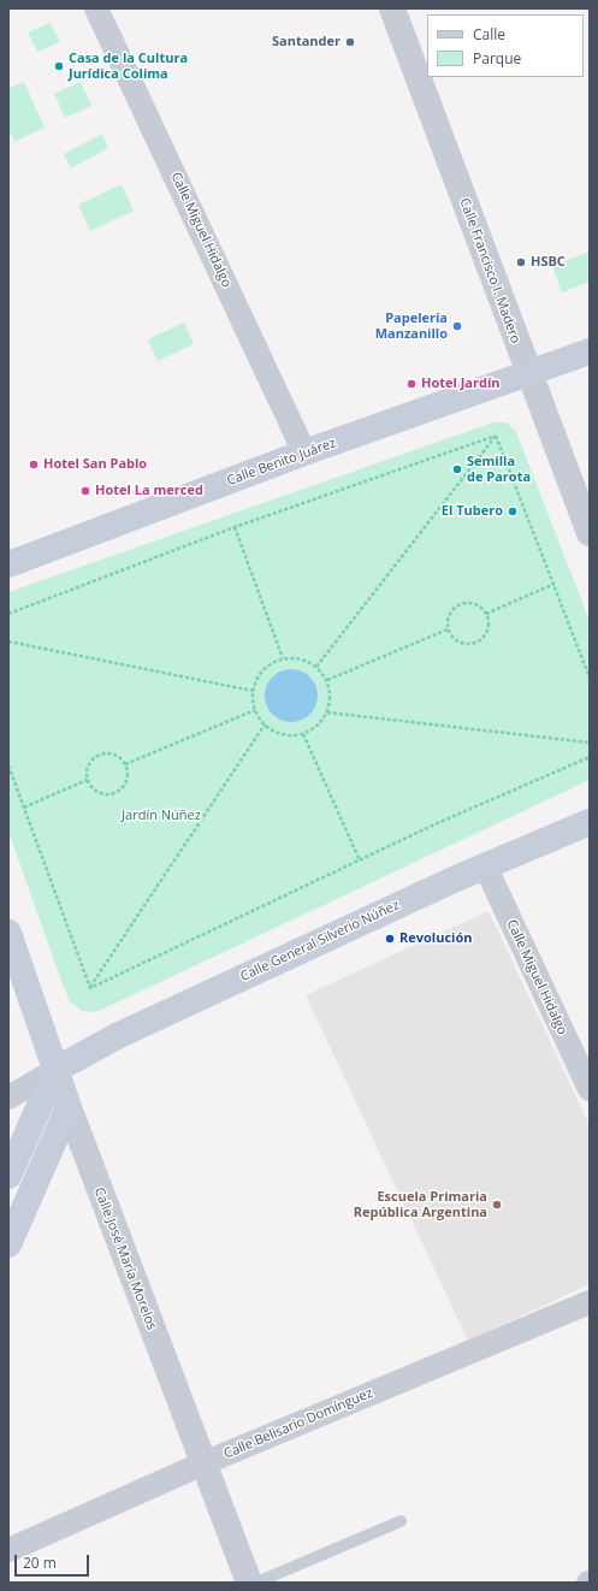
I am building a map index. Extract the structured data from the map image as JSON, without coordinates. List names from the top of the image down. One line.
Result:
{"streets":{"main road":["Calle Benito Juárez","Calle General Silverio Núñez","Calle José María Morelos"],"street":["Calle Miguel Hidalgo","Calle Francisco I. Madero","Calle Belisario Domínguez"]},"crossings":[["Calle Miguel Hidalgo","Calle Benito Juárez"],["Calle Miguel Hidalgo","Calle General Silverio Núñez"],["Calle Francisco I. Madero","Calle Benito Juárez"],["Calle General Silverio Núñez","Calle José María Morelos"],["Calle José María Morelos","Calle Belisario Domínguez"]],"parks":["Jardín Núñez"],"places":["Santander","Casa de la Cultura Jurídica Colima","HSBC","Papelería Manzanillo","Hotel Jardín","Hotel San Pablo","Semilla de Parota","Hotel La merced","El Tubero","Revolución","Escuela Primaria República Argentina"],"legend":["Calle","Parque"],"scale_bar":"20 m"}
